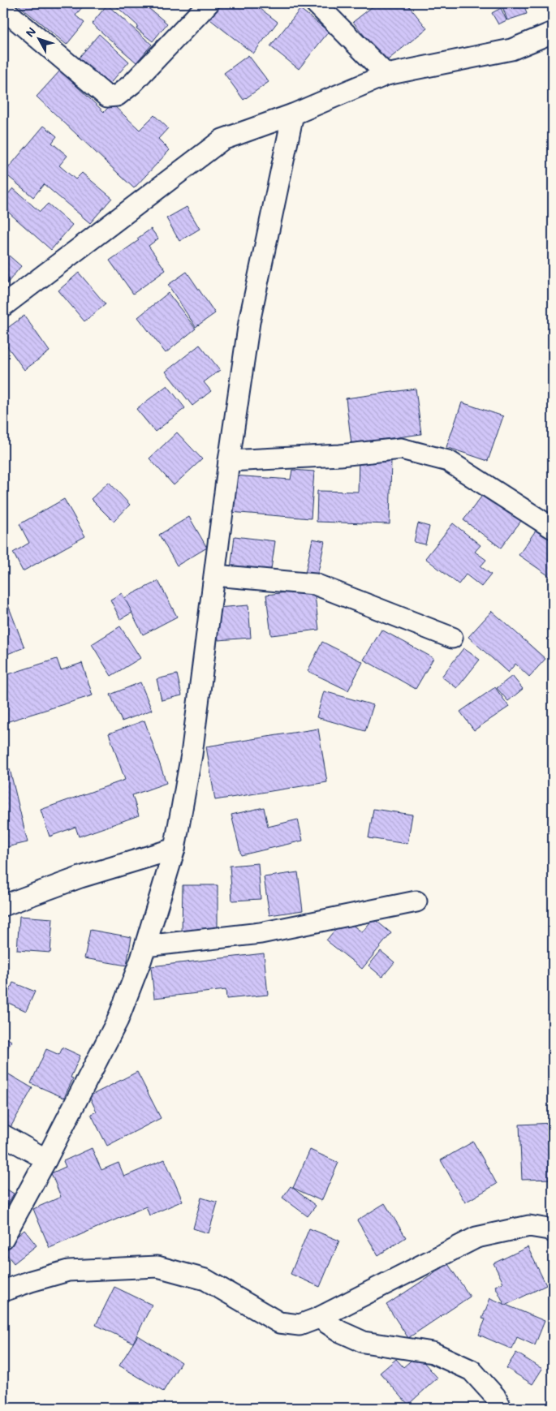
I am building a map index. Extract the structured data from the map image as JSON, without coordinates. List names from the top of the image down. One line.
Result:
{"north":"top left"}
